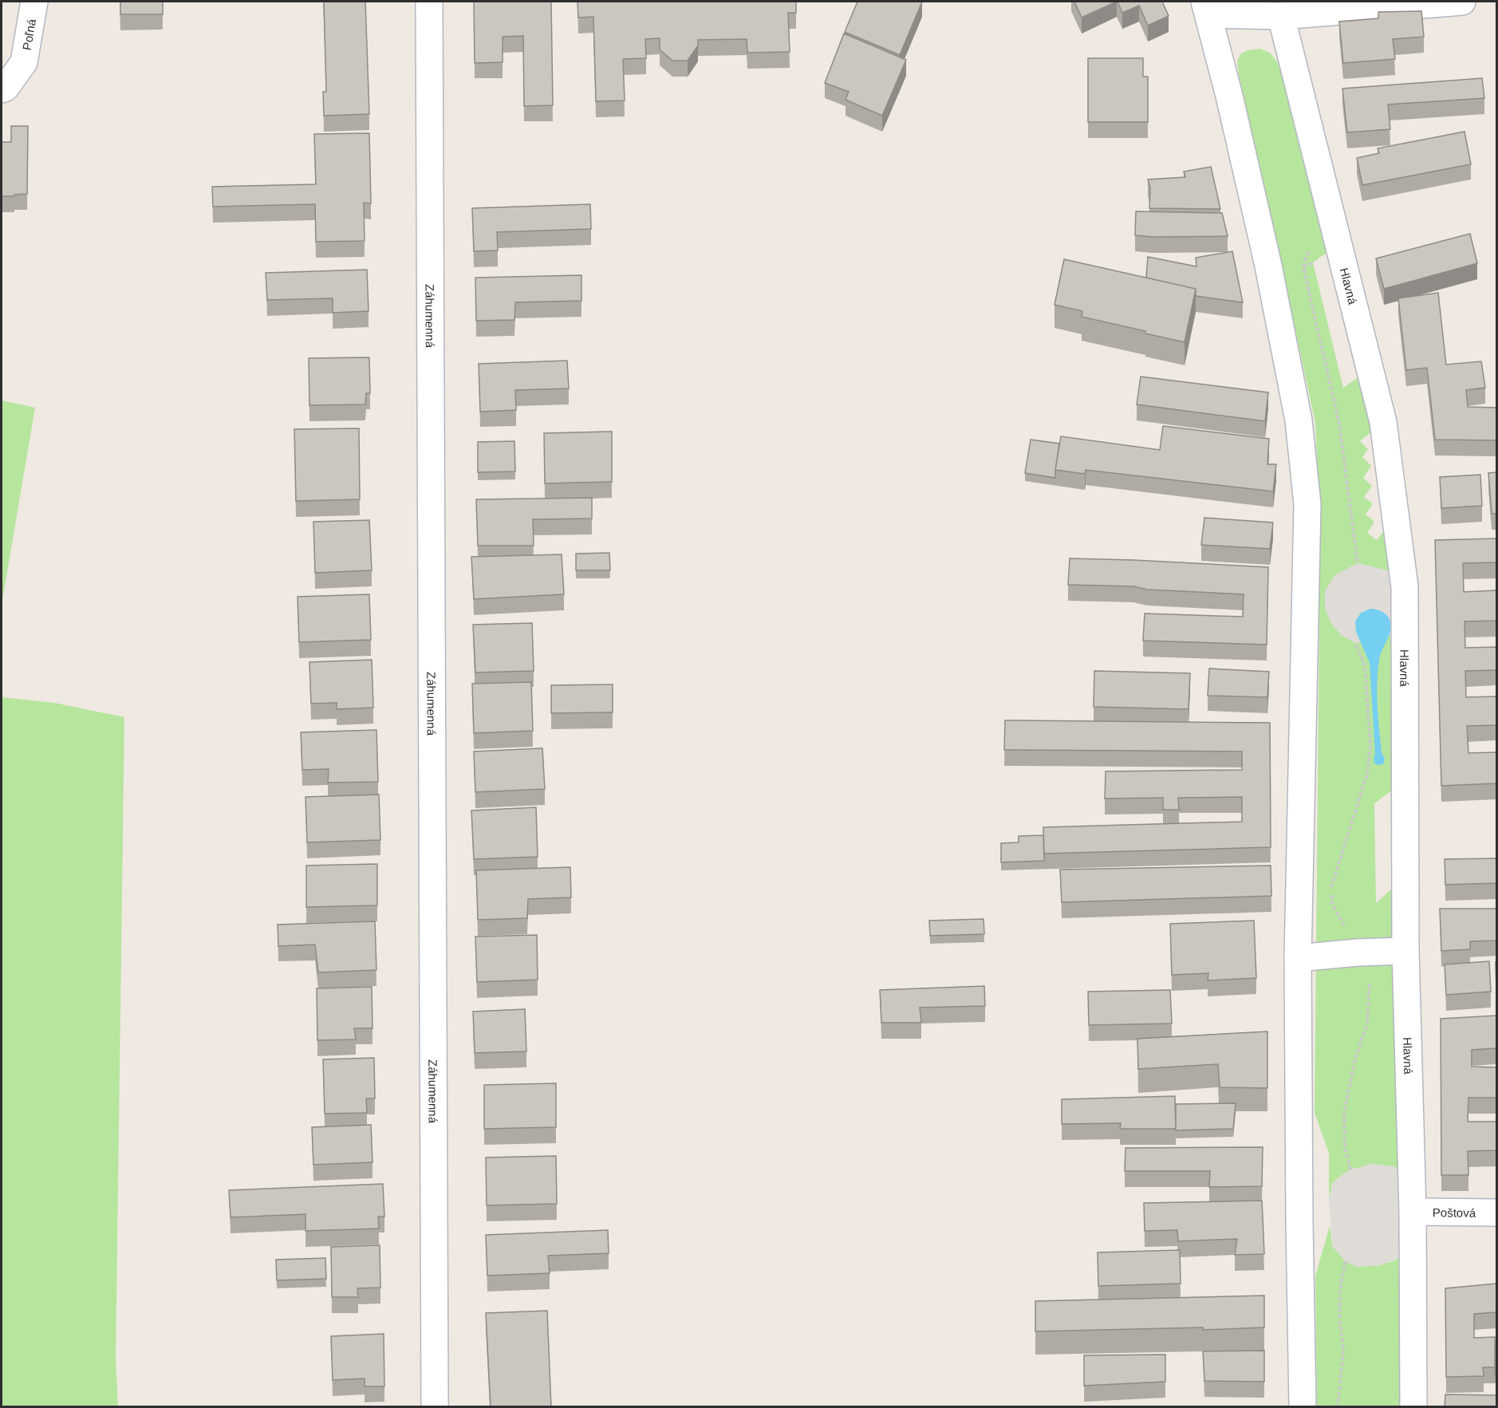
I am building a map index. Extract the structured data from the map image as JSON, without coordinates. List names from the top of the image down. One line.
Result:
{"streets":{"street":["Poľná","Hlavná","Záhumenná","Poštová"]},"crossings":[["Hlavná","Poštová"]]}
